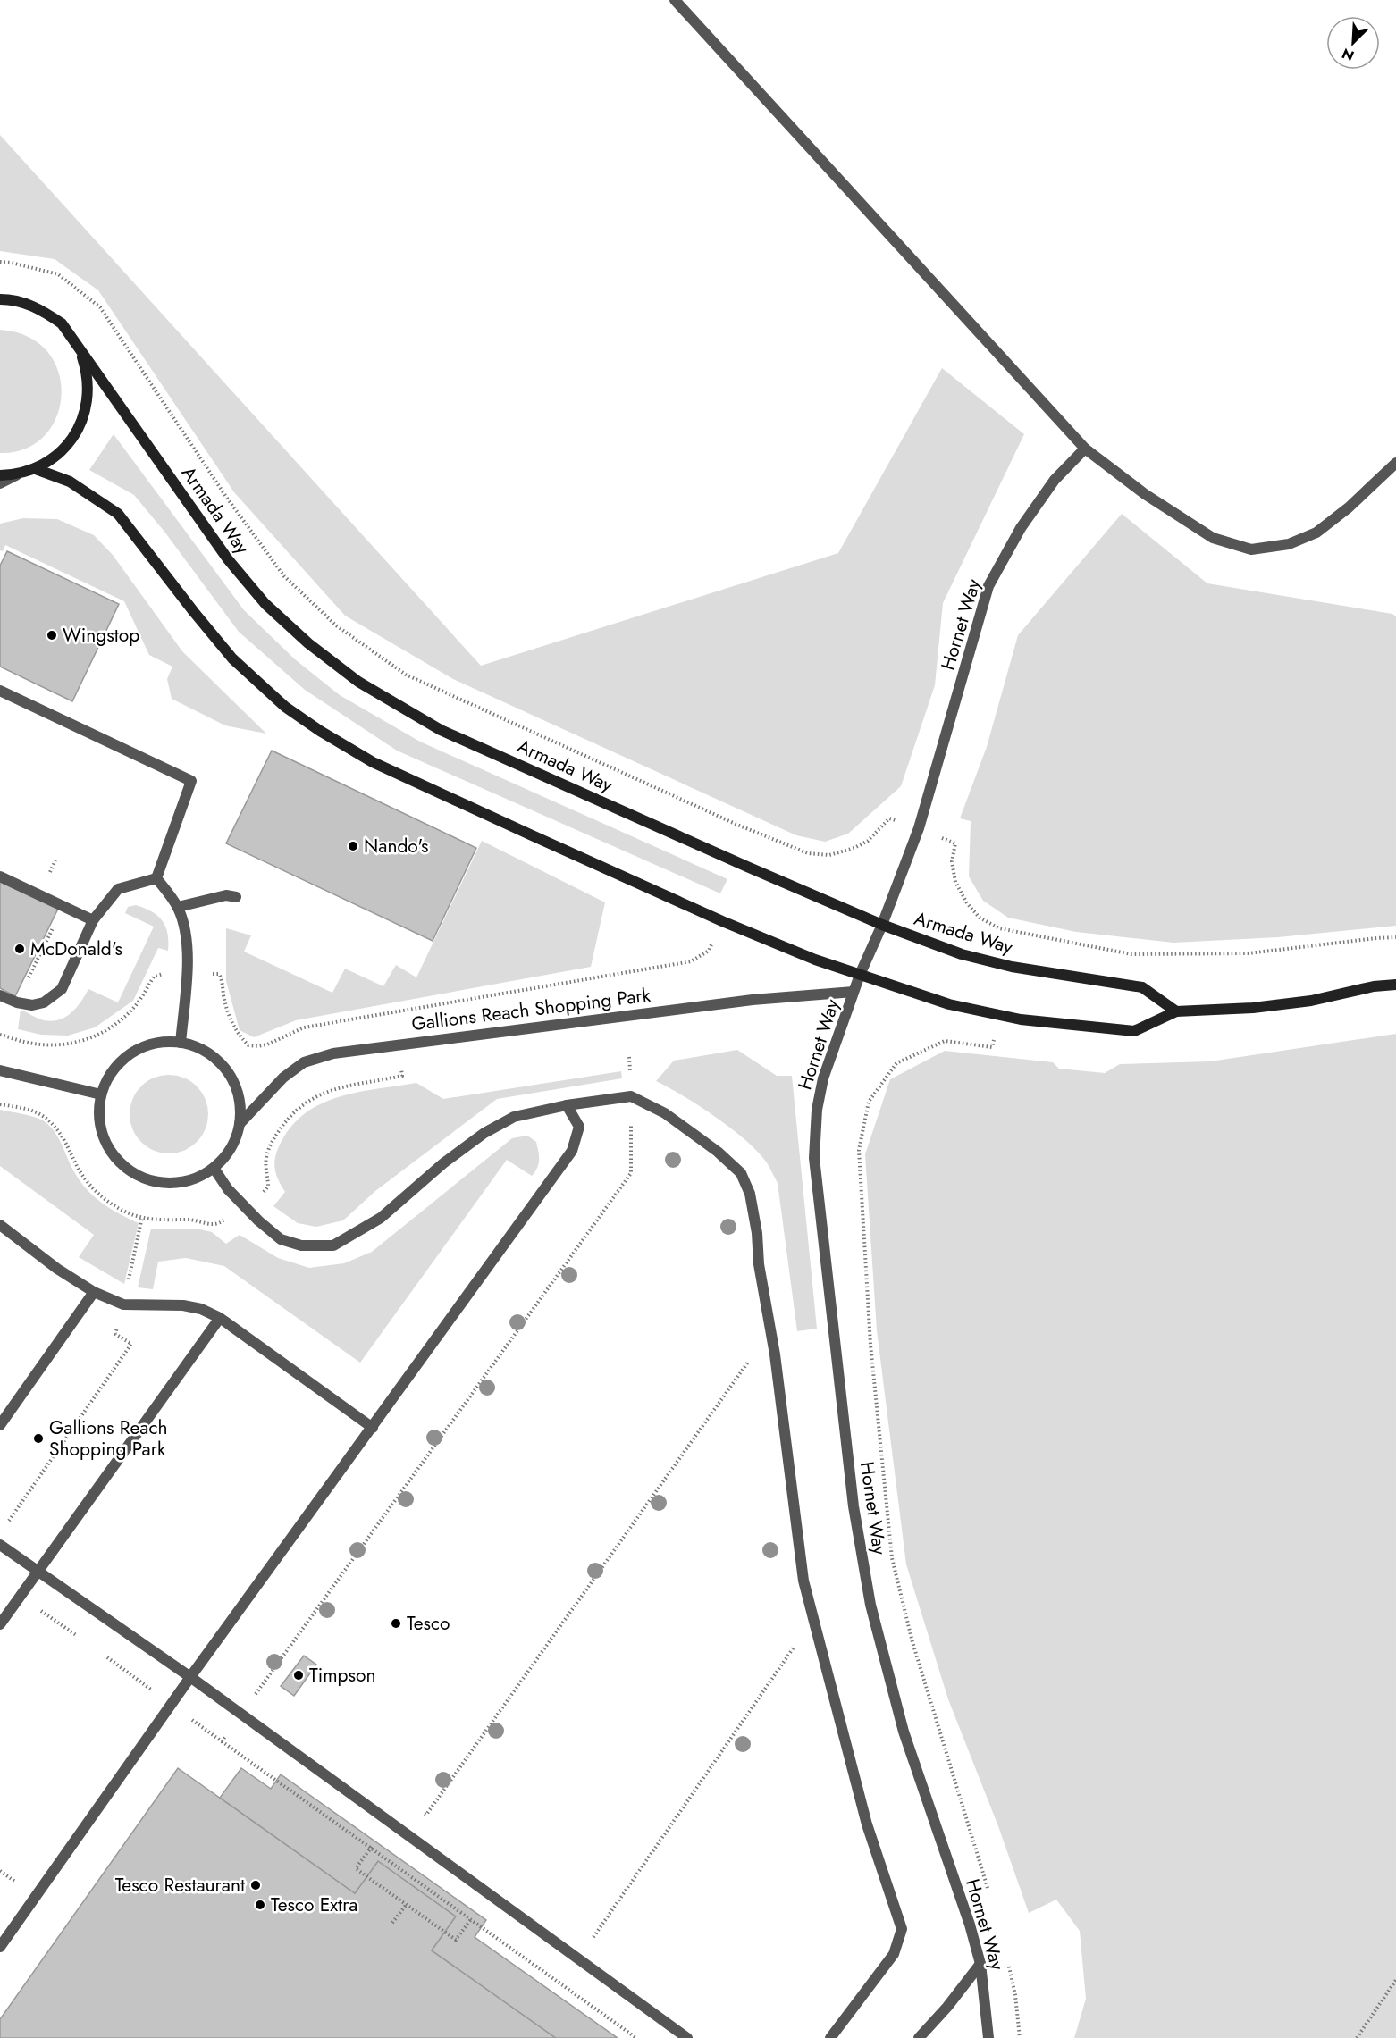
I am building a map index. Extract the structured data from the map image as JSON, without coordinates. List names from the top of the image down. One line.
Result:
{"streets":{"street":["Armada Way","Hornet Way","Gallions Reach Shopping Park"]},"crossings":[["Armada Way","Hornet Way"],["Hornet Way","Gallions Reach Shopping Park"]],"places":["Wingstop","Nando's","McDonald's","Gallions Reach Shopping Park","Tesco","Timpson","Tesco Restaurant","Tesco Extra"],"north":"bottom left"}
